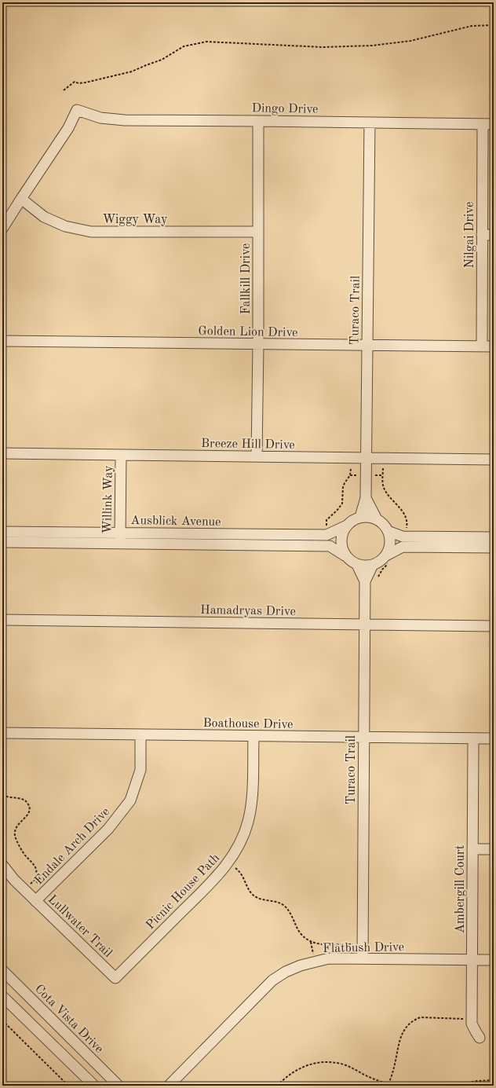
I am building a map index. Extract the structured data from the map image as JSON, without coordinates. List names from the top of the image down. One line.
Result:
{"streets":{"street":["Dingo Drive","Wiggy Way","Nilgai Drive","Fallkill Drive","Turaco Trail","Golden Lion Drive","Breeze Hill Drive","Willink Way","Ausblick Avenue","Hamadryas Drive","Boathouse Drive","Endale Arch Drive","Ambergill Court","Picnic House Path","Lullwater Trail","Flatbush Drive","Cota Vista Drive"]},"crossings":[["Dingo Drive","Wiggy Way"],["Dingo Drive","Nilgai Drive"],["Dingo Drive","Fallkill Drive"],["Dingo Drive","Turaco Trail"],["Wiggy Way","Fallkill Drive"],["Nilgai Drive","Golden Lion Drive"],["Fallkill Drive","Golden Lion Drive"],["Fallkill Drive","Breeze Hill Drive"],["Turaco Trail","Golden Lion Drive"],["Turaco Trail","Breeze Hill Drive"],["Turaco Trail","Ausblick Avenue"],["Turaco Trail","Hamadryas Drive"],["Turaco Trail","Boathouse Drive"],["Turaco Trail","Flatbush Drive"],["Breeze Hill Drive","Willink Way"],["Willink Way","Ausblick Avenue"],["Boathouse Drive","Endale Arch Drive"],["Boathouse Drive","Ambergill Court"],["Boathouse Drive","Picnic House Path"],["Endale Arch Drive","Lullwater Trail"],["Ambergill Court","Flatbush Drive"],["Picnic House Path","Lullwater Trail"]]}
